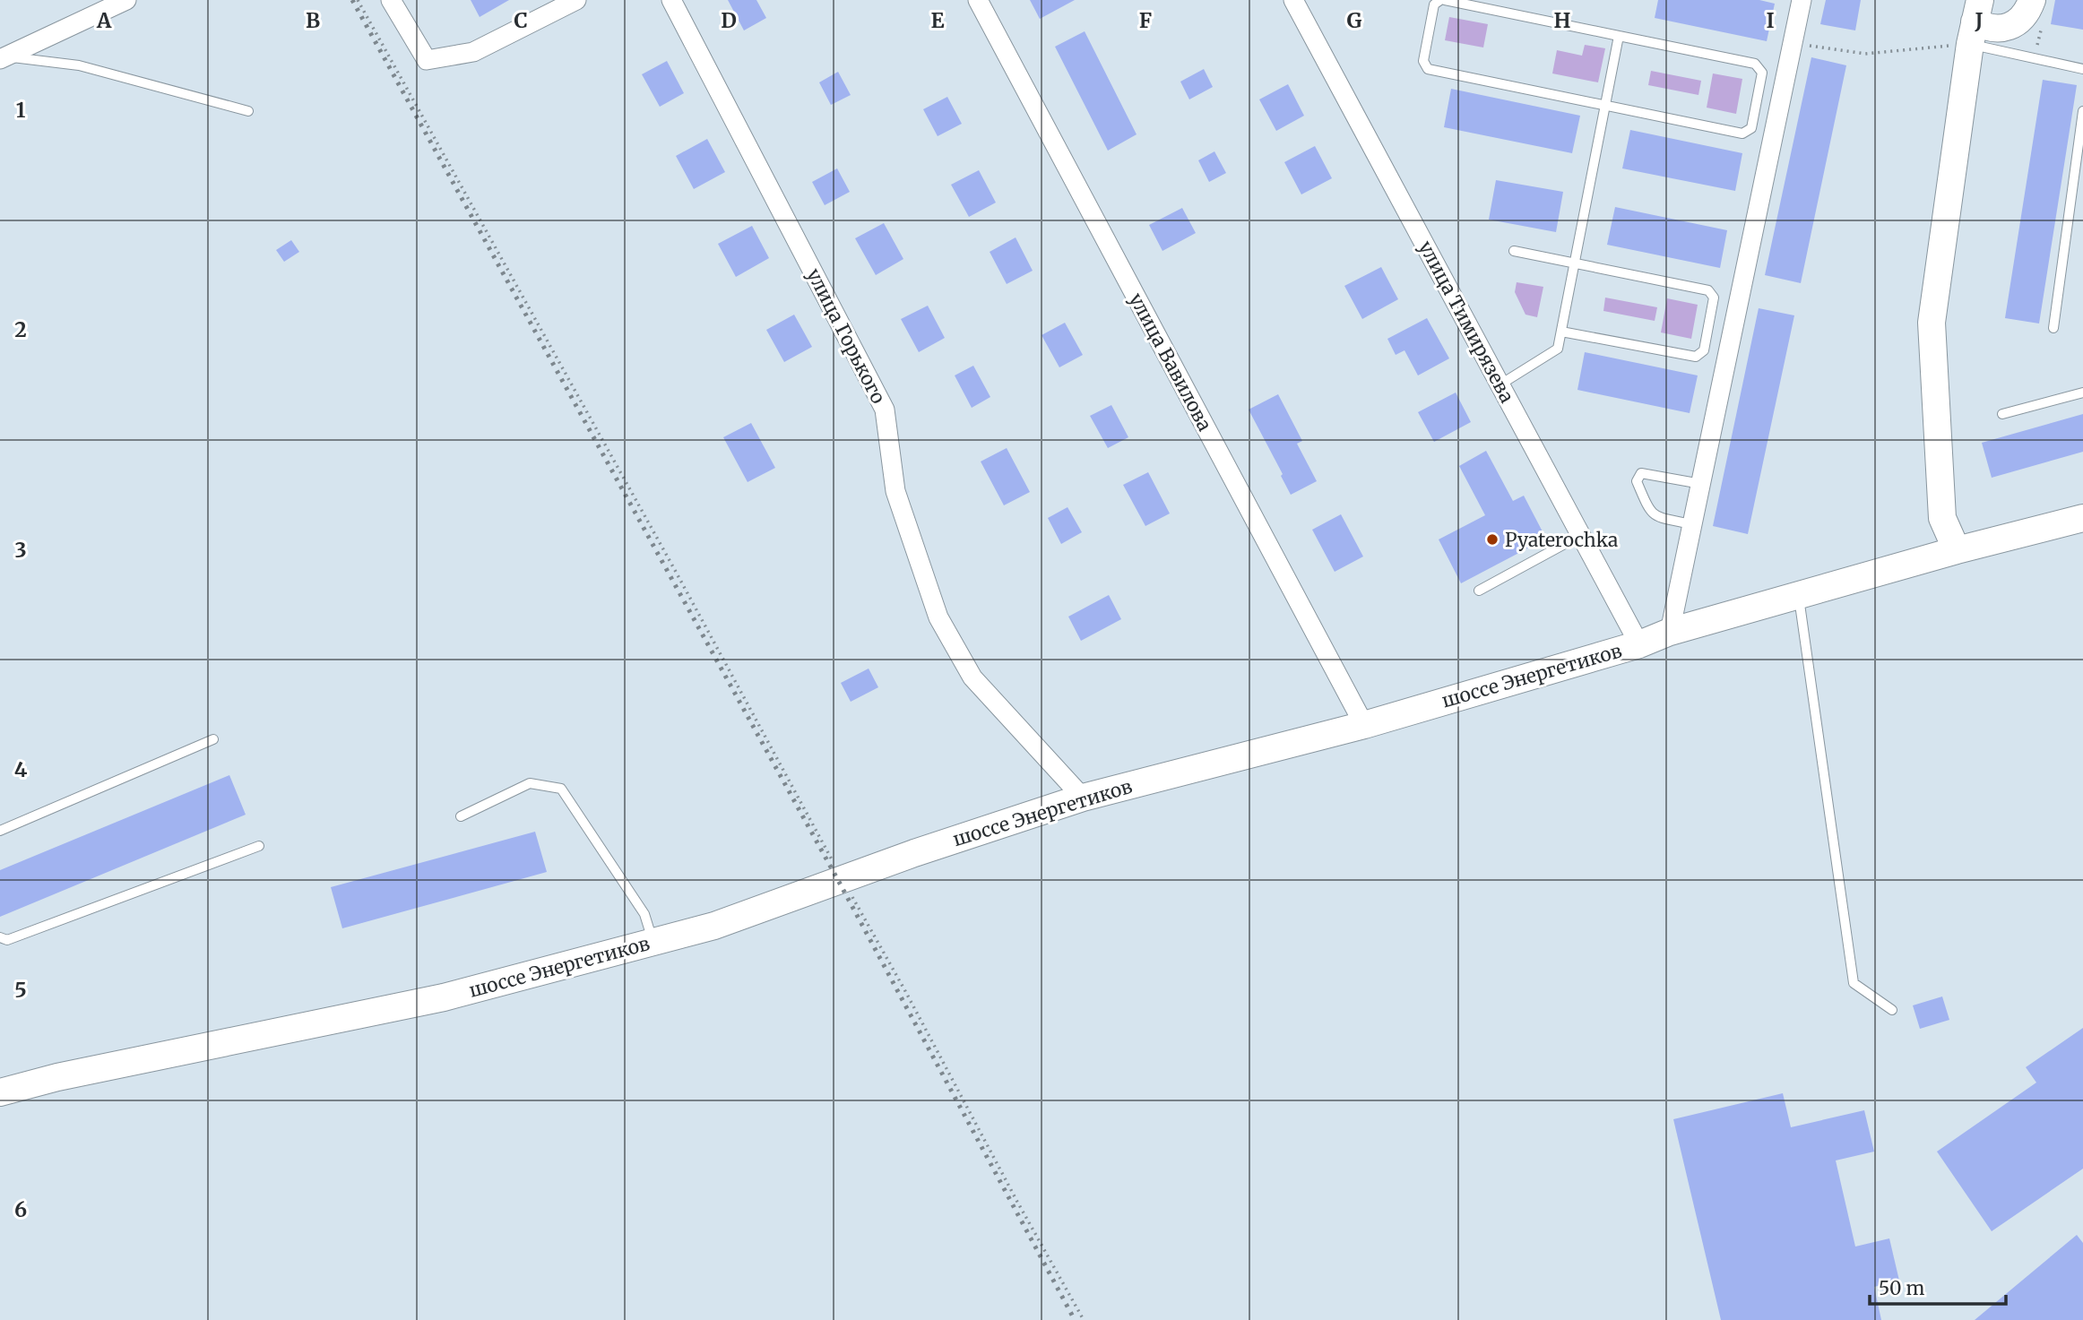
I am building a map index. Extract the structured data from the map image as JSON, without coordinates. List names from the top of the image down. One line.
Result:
{"streets":{"main road":["шоссе Энергетиков"],"street":["улица Тимирязева","улица Горького","улица Вавилова"]},"crossings":[["улица Тимирязева","шоссе Энергетиков"],["улица Горького","шоссе Энергетиков"],["улица Вавилова","шоссе Энергетиков"]],"places":["Pyaterochka"],"scale_bar":"50 m","grid":{"columns":["A","B","C","D","E","F","G","H","I","J"],"rows":["1","2","3","4","5","6"]}}
